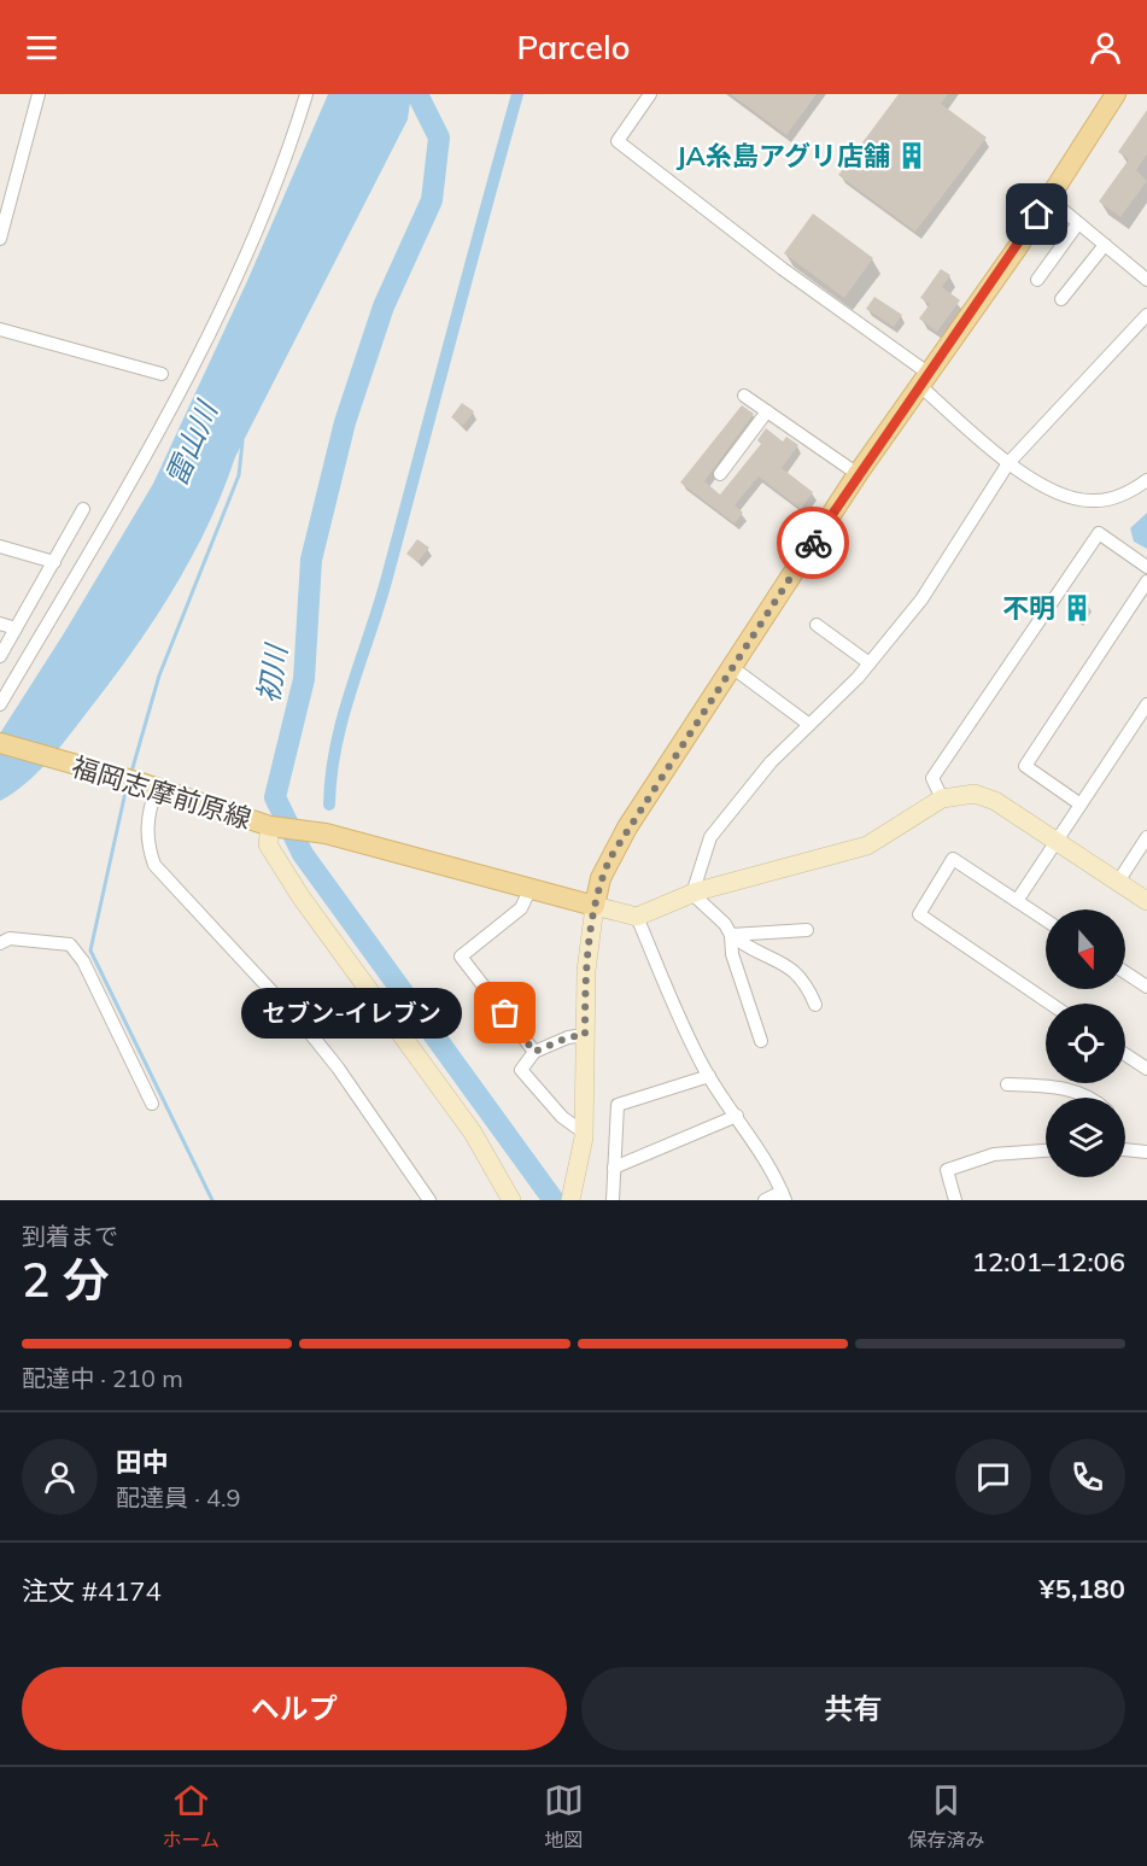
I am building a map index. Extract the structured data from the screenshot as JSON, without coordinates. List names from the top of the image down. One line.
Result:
{"streets":{"main road":["福岡志摩前原線"]},"water":["雷山川","初川"],"places":{"building":["JA糸島アグリ店舗","不明"],"other":["セブン-イレブン"]},"north":"bottom","page":{"header":"Parcelo","bubble":"セブン-イレブン","heading":["2 分","到着まで","12:01–12:06"],"panel":["田中","配達員 · 4.9","注文 #4174","¥5,180"],"bar":"配達中 · 210 m","buttons":["ヘルプ","共有"],"tabs":["ホーム","地図","保存済み"]}}
